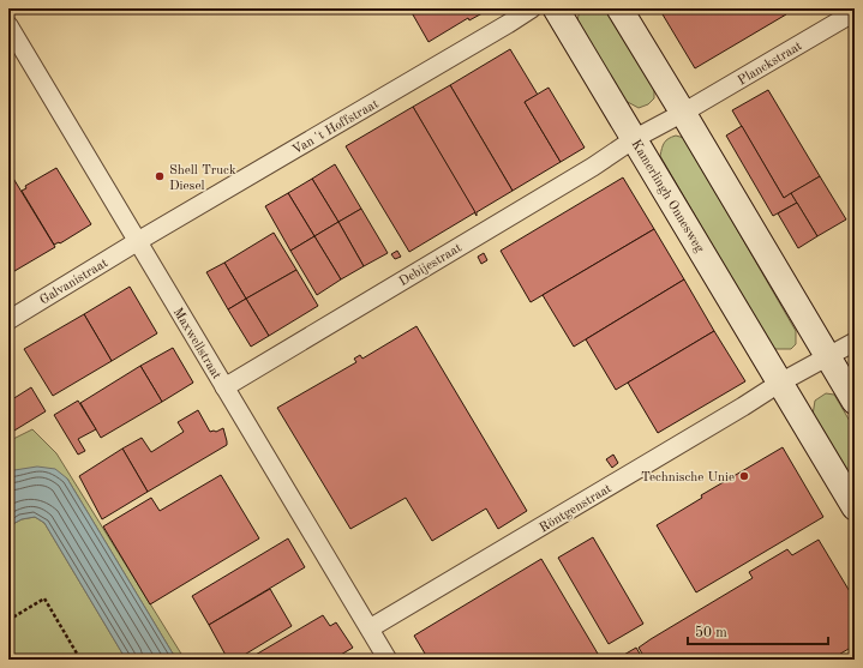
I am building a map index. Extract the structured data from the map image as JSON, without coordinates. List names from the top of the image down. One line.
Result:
{"streets":{"street":["Planckstraat","Van 't Hoffstraat","Kamerlingh Onnesweg","Debijestraat","Galvanistraat","Maxwellstraat","Röntgenstraat"]},"crossings":[["Planckstraat","Kamerlingh Onnesweg"],["Planckstraat","Debijestraat"],["Van 't Hoffstraat","Galvanistraat"],["Van 't Hoffstraat","Maxwellstraat"],["Kamerlingh Onnesweg","Debijestraat"],["Kamerlingh Onnesweg","Röntgenstraat"],["Debijestraat","Maxwellstraat"],["Galvanistraat","Maxwellstraat"],["Maxwellstraat","Röntgenstraat"]],"places":["Shell Truck Diesel","Technische Unie"],"scale_bar":"50 m"}
